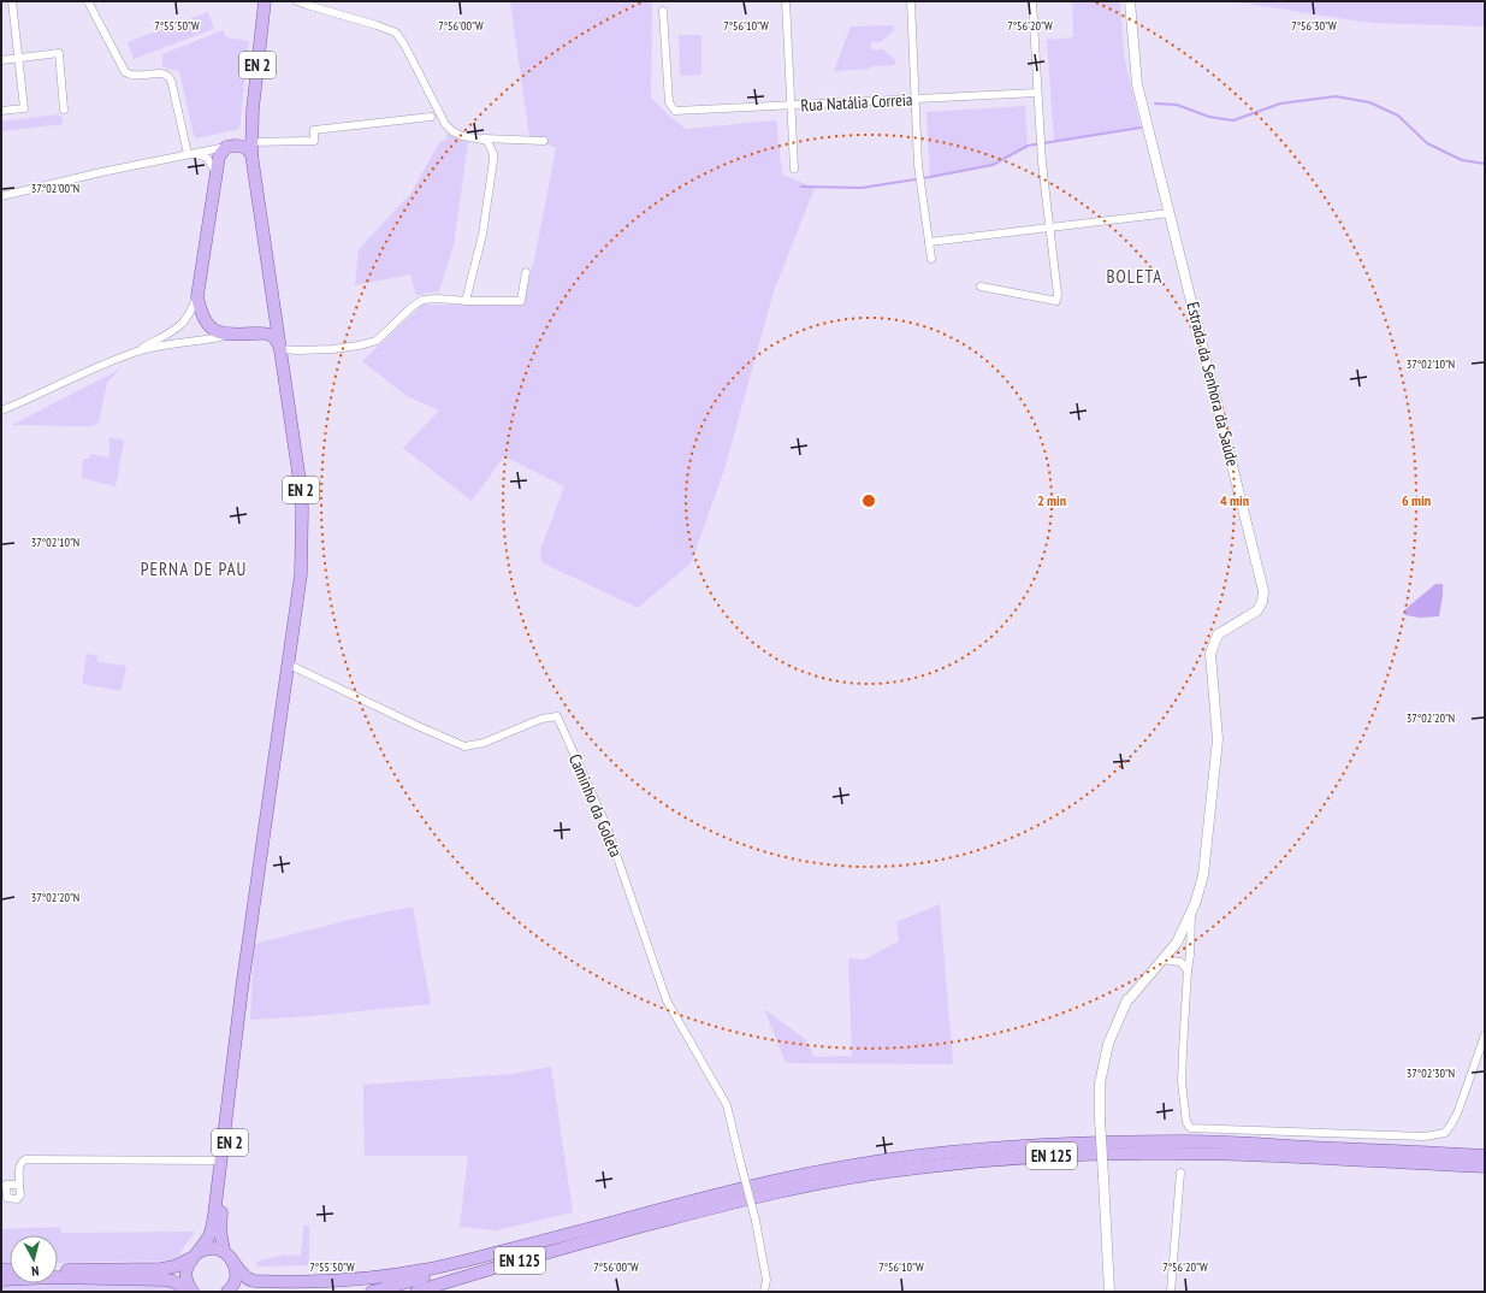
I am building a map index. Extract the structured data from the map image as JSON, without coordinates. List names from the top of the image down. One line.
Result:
{"streets":{"main road":["EN 2","EN 125"],"street":["Rua Natália Correia","Estrada da Senhora da Saúde","Caminho da Goleta"]},"crossings":[["EN 2","Caminho da Goleta"]],"districts":["BOLETA","PERNA DE PAU"],"north":"bottom","coordinates":["7°55'50\"W","7°56'00\"W","7°56'10\"W","7°56'20\"W","7°56'30\"W","37°02'00\"N","37°02'10\"N","37°02'20\"N","37°02'30\"N"],"rings":["2 min","4 min","6 min"]}
